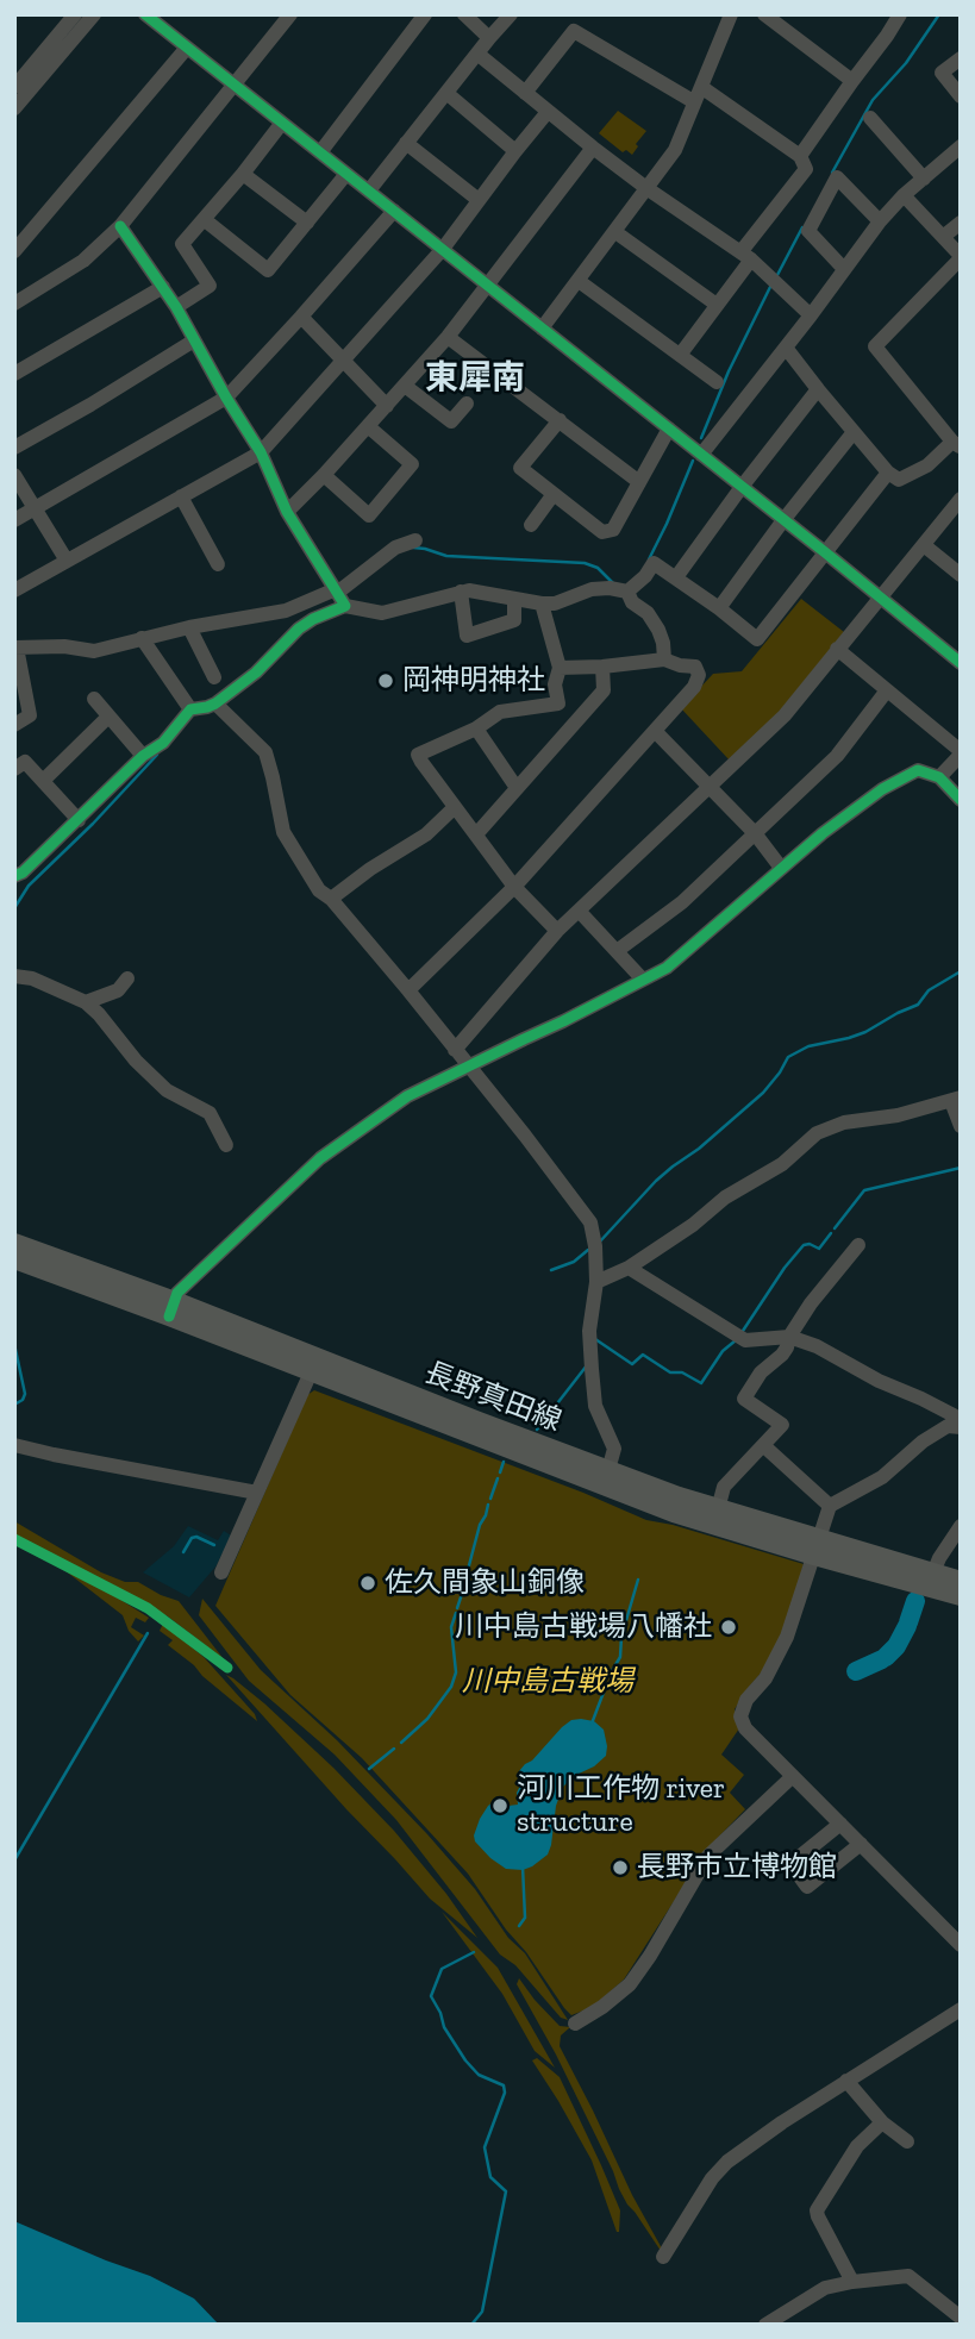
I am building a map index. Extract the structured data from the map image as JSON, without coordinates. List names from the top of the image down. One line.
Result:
{"streets":{"main road":["長野真田線"]},"districts":["東犀南"],"parks":["川中島古戦場"],"places":["岡神明神社","佐久間象山銅像","川中島古戦場八幡社","河川工作物 river structure","長野市立博物館"]}
